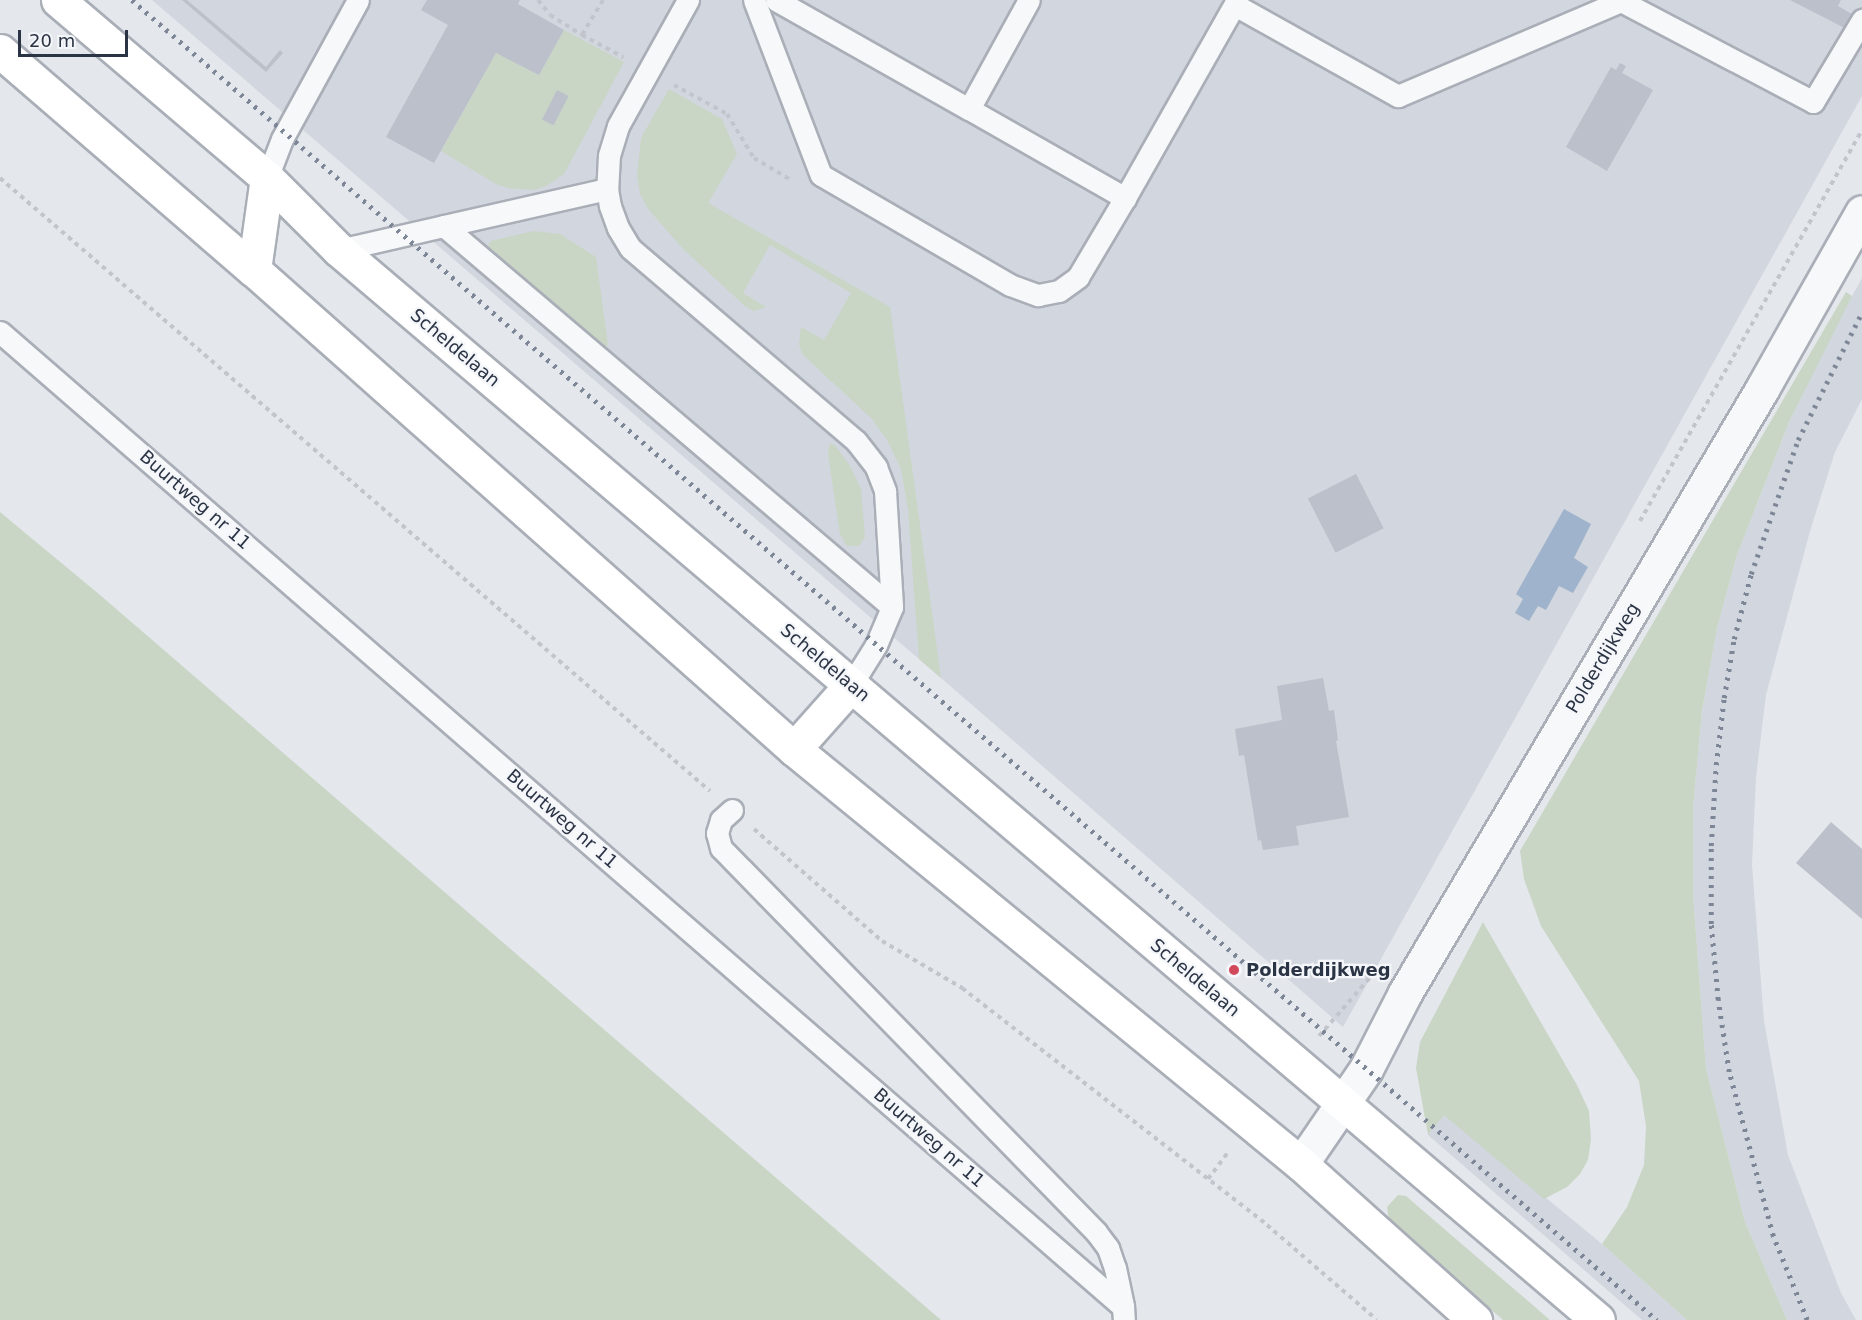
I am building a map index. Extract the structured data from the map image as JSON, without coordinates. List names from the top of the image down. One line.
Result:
{"streets":{"main road":["Scheldelaan"],"street":["Polderdijkweg"],"lane":["Buurtweg nr 11"]},"crossings":[["Scheldelaan","Polderdijkweg"]],"places":["Polderdijkweg"],"scale_bar":"20 m"}
